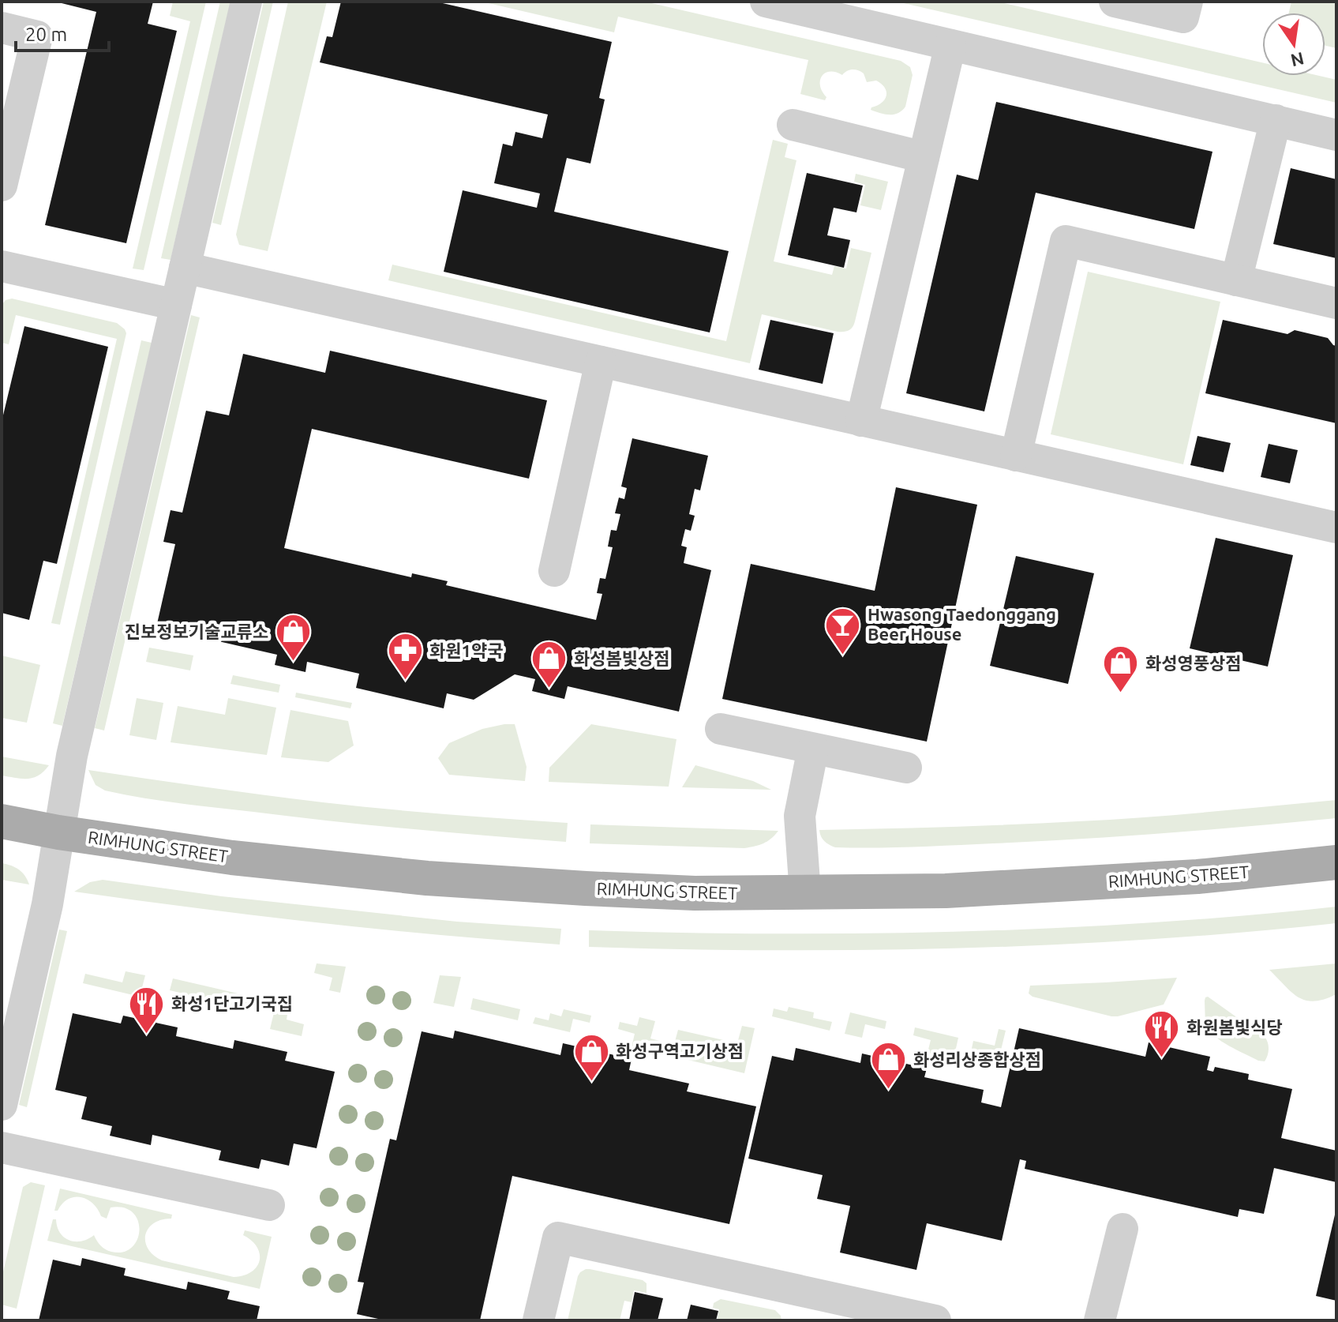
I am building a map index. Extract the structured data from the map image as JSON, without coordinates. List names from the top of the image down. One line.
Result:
{"streets":{"main road":["RIMHUNG STREET"]},"places":{"bar":["Hwasong Taedonggang Beer House"],"shop":["진보정보기술교류소","화성봄빛상점","화성영풍상점","화성구역고기상점","화성리상종합상점"],"pharmacy":["화원1약국"],"restaurant":["화성1단고기국집","화원봄빛식당"]},"scale_bar":"20 m","north":"bottom"}
